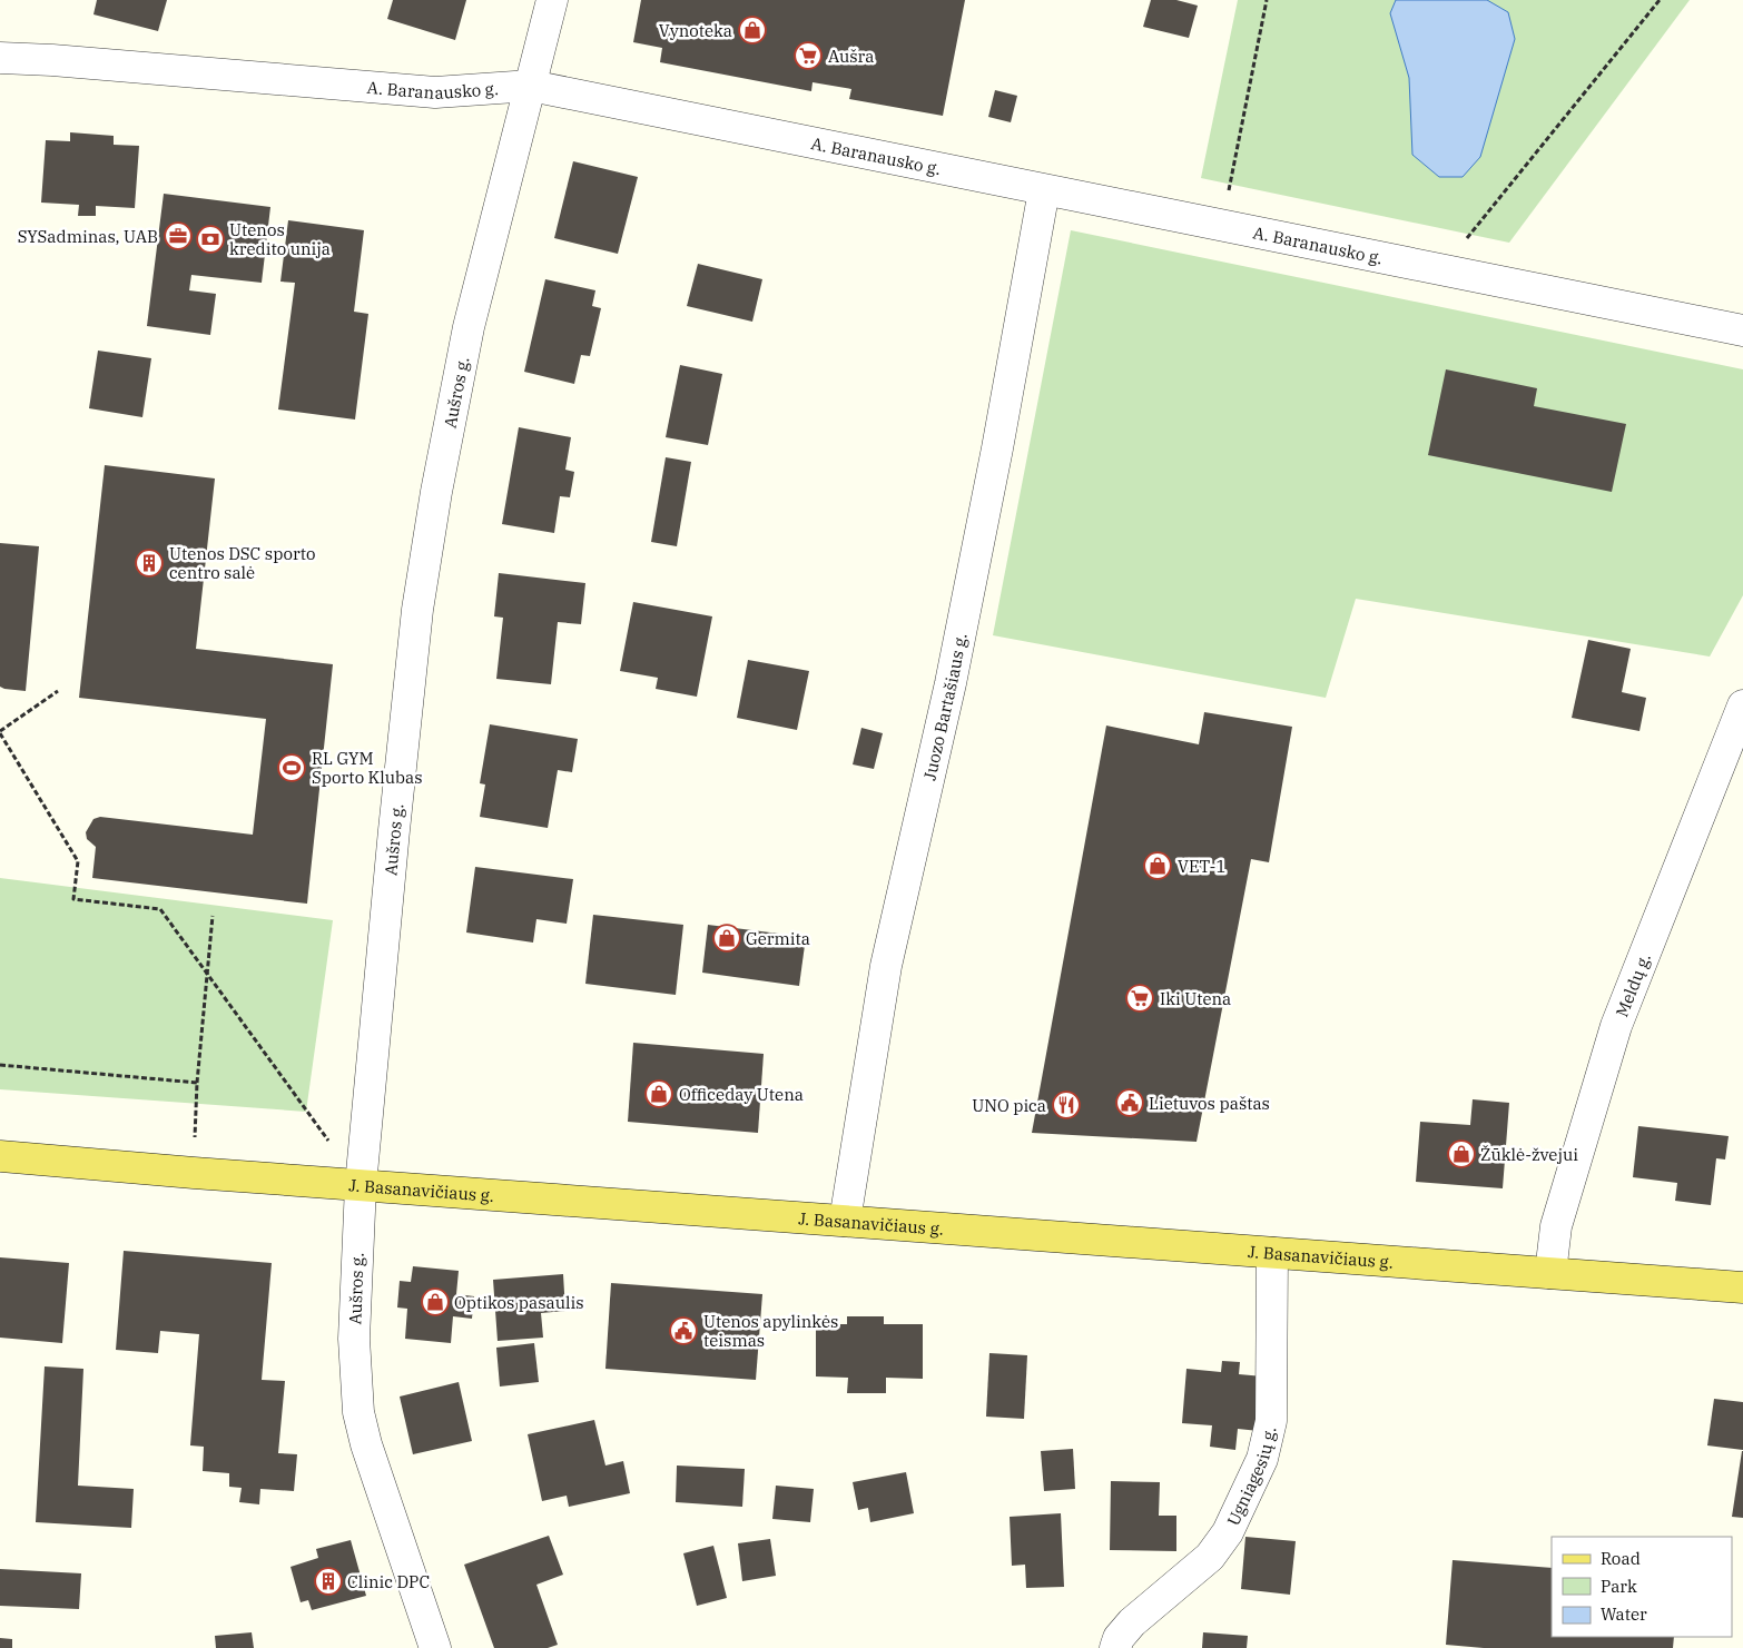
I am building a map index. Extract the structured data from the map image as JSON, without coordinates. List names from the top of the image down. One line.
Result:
{"streets":{"main road":["J. Basanavičiaus g."],"street":["A. Baranausko g.","Aušros g.","Juozo Bartašiaus g.","Meldų g.","Ugniagesių g."]},"crossings":[["A. Baranausko g.","Aušros g."],["A. Baranausko g.","Juozo Bartašiaus g."],["Aušros g.","J. Basanavičiaus g."],["Juozo Bartašiaus g.","J. Basanavičiaus g."],["Meldų g.","J. Basanavičiaus g."],["J. Basanavičiaus g.","Ugniagesių g."]],"places":{"shop":["Vynoteka","VET-1","Germita","Officeday Utena","Žūklė-žvejui","Optikos pasaulis"],"supermarket":["Aušra","Iki Utena"],"office":["SYSadminas, UAB"],"bank":["Utenos kredito unija"],"building":["Utenos DSC sporto centro salė","Clinic DPC"],"sports":["RL GYM Sporto Klubas"],"public building":["Lietuvos paštas","Utenos apylinkės teismas"],"restaurant":["UNO pica"]},"legend":["Road","Park","Water"]}
